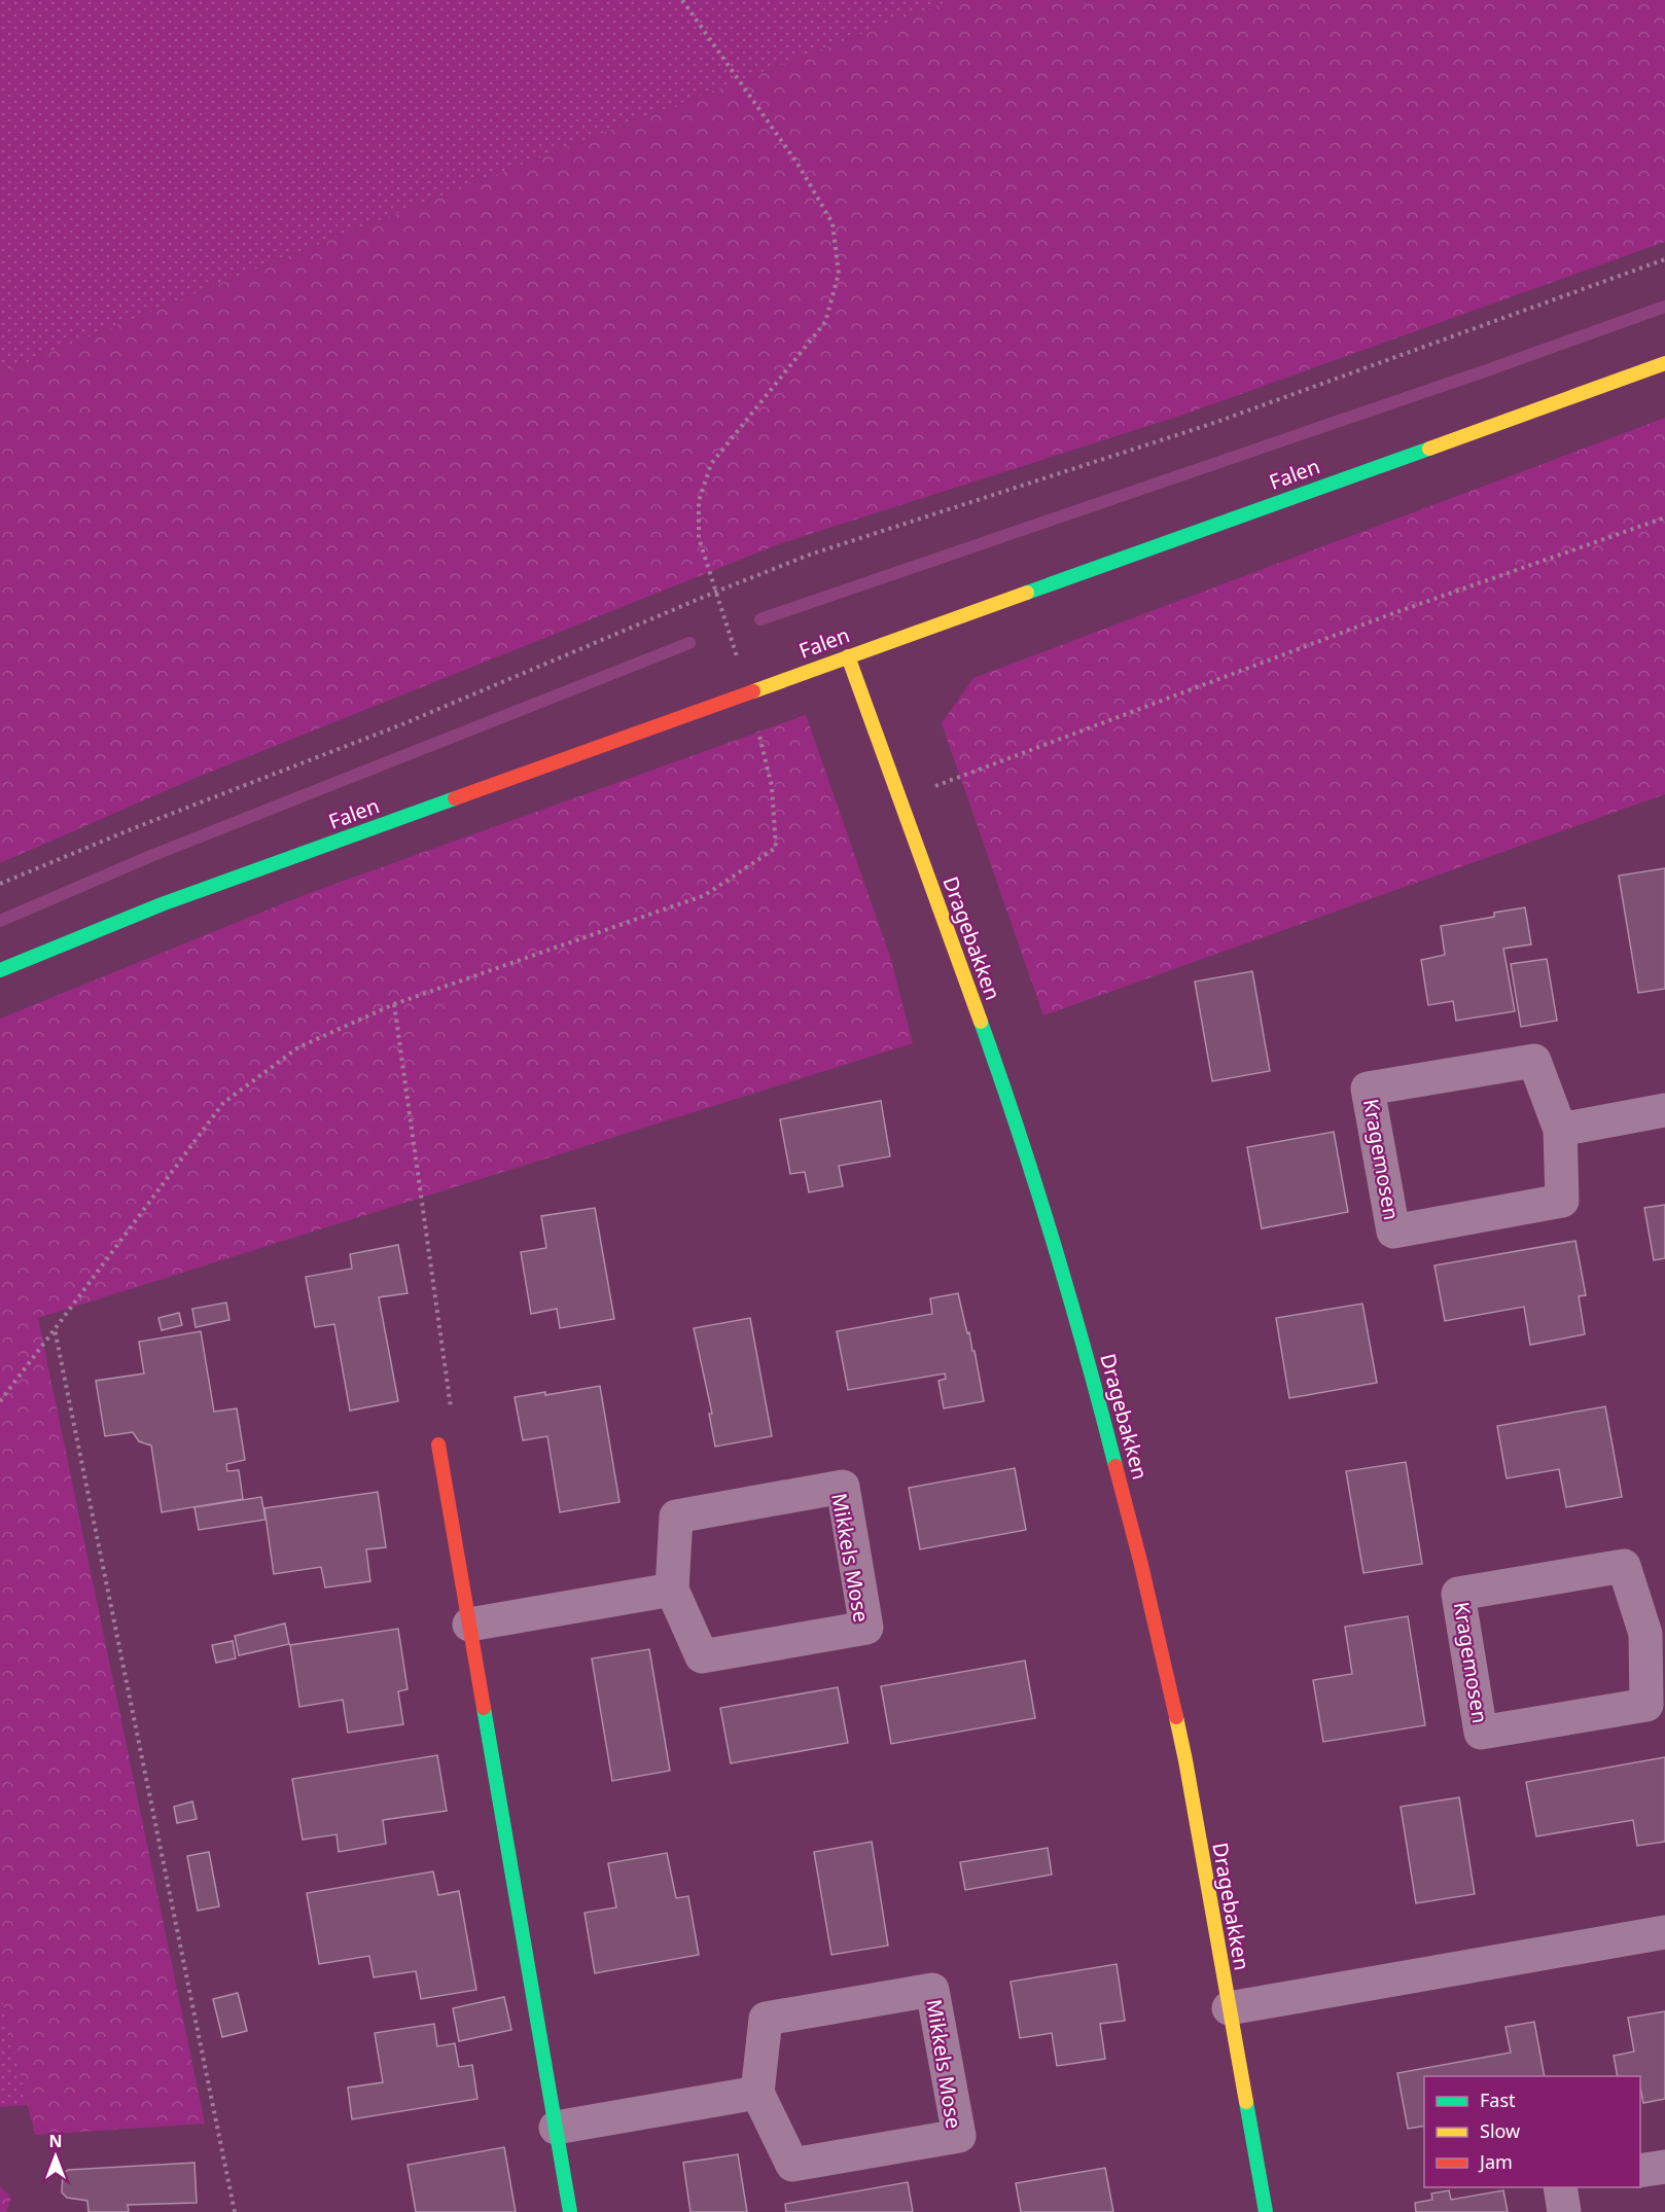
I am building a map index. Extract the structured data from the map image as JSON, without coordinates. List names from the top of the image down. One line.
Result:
{"streets":{"street":["Falen","Dragebakken","Kragemosen","Mikkels Mose"]},"crossings":[["Falen","Dragebakken"]],"legend":["Fast","Slow","Jam"],"north":"top"}
